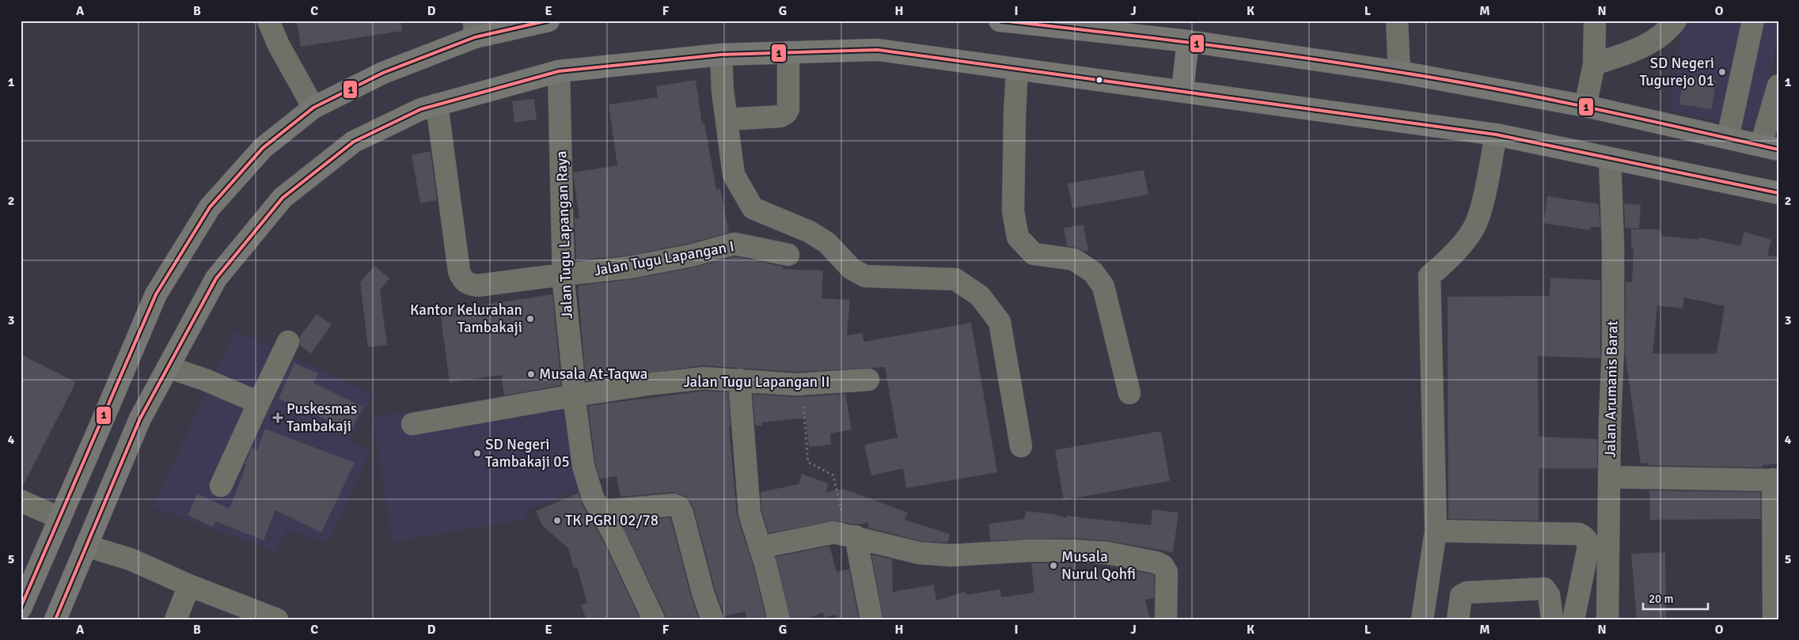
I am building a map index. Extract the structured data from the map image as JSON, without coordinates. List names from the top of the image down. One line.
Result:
{"streets":{"street":["Jalan Tugu Lapangan Raya","Jalan Tugu Lapangan I","Jalan Tugu Lapangan II","Jalan Arumanis Barat"]},"crossings":[["Jalan Tugu Lapangan Raya","Jalan Tugu Lapangan I"],["Jalan Tugu Lapangan Raya","Jalan Tugu Lapangan II"]],"places":{"other":["SD Negeri Tugurejo 01","Kantor Kelurahan Tambakaji","Musala At-Taqwa","SD Negeri Tambakaji 05","TK PGRI 02/78","Musala Nurul Qohfi"],"health":["Puskesmas Tambakaji"]},"lines":["transit line 1"],"scale_bar":"20 m","grid":{"columns":["A","B","C","D","E","F","G","H","I","J","K","L","M","N","O"],"rows":["1","2","3","4","5"]}}
